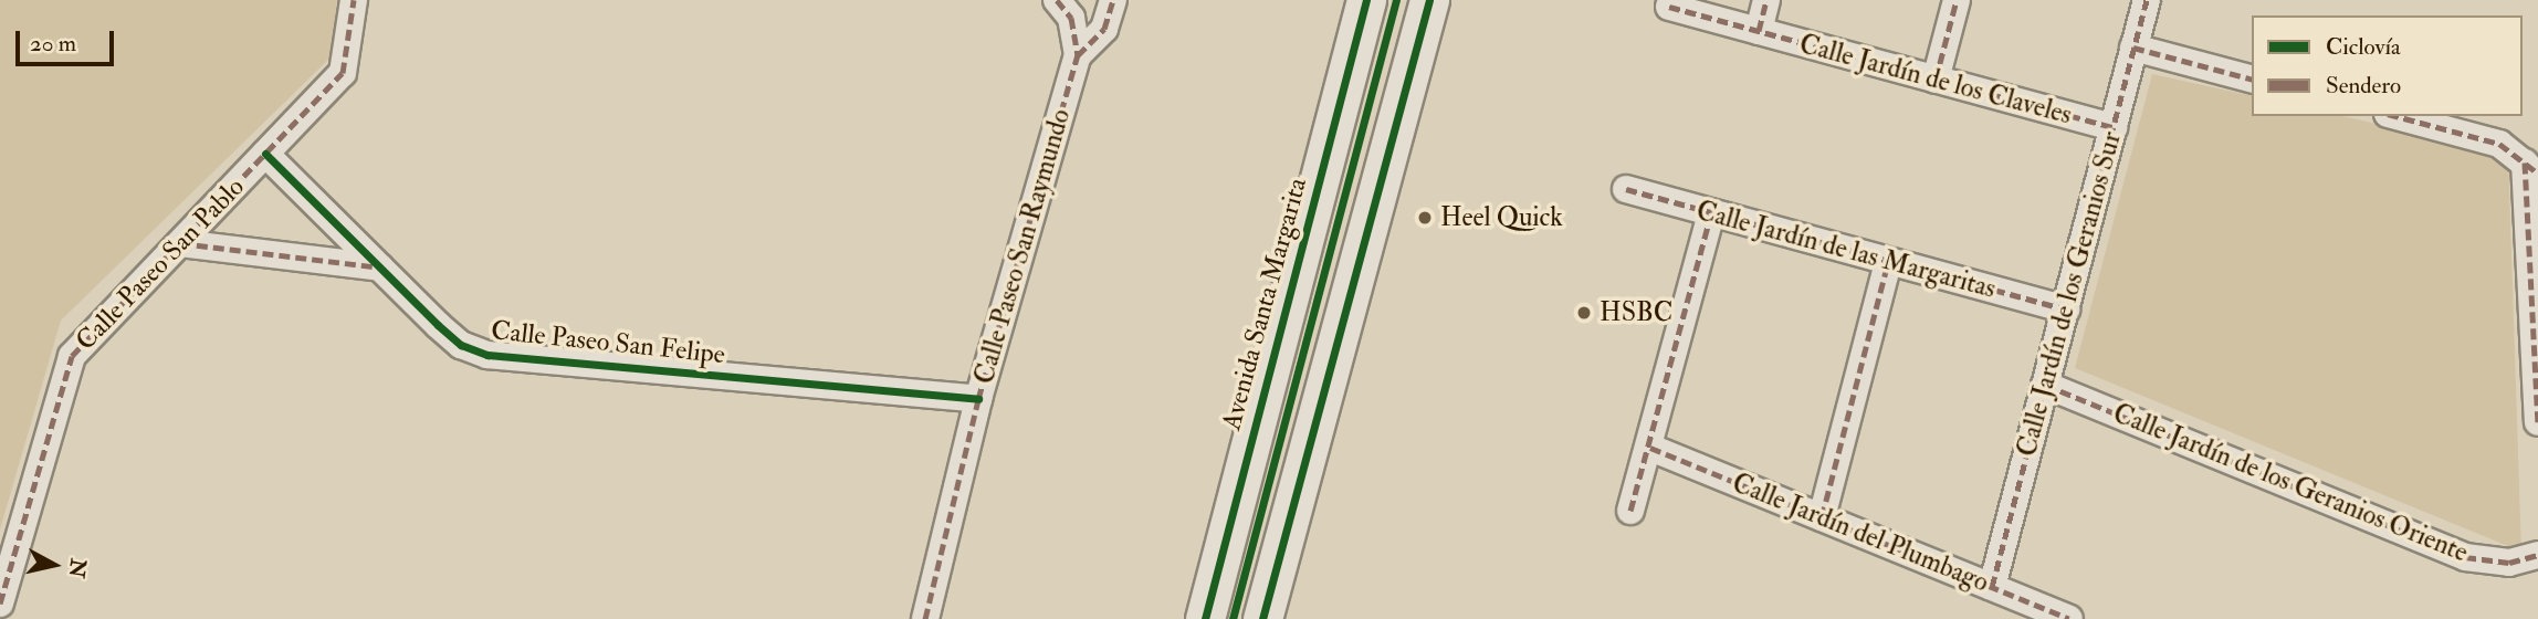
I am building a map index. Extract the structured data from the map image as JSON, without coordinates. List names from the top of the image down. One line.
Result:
{"streets":{"main road":["Avenida Santa Margarita"],"street":["Calle Jardín de los Claveles","Calle Paseo San Raymundo","Calle Jardín de las Margaritas","Calle Paseo San Pablo","Calle Jardín de los Geranios Sur","Calle Paseo San Felipe","Calle Jardín de los Geranios Oriente","Calle Jardín del Plumbago"]},"crossings":[["Calle Jardín de los Claveles","Calle Jardín de los Geranios Sur"],["Calle Paseo San Raymundo","Calle Paseo San Felipe"],["Calle Jardín de las Margaritas","Calle Jardín de los Geranios Sur"],["Calle Paseo San Pablo","Calle Paseo San Felipe"],["Calle Jardín de los Geranios Sur","Calle Jardín de los Geranios Oriente"],["Calle Jardín de los Geranios Sur","Calle Jardín del Plumbago"]],"places":["Heel Quick","HSBC"],"legend":["Ciclovía","Sendero"],"scale_bar":"20 m","north":"right"}
